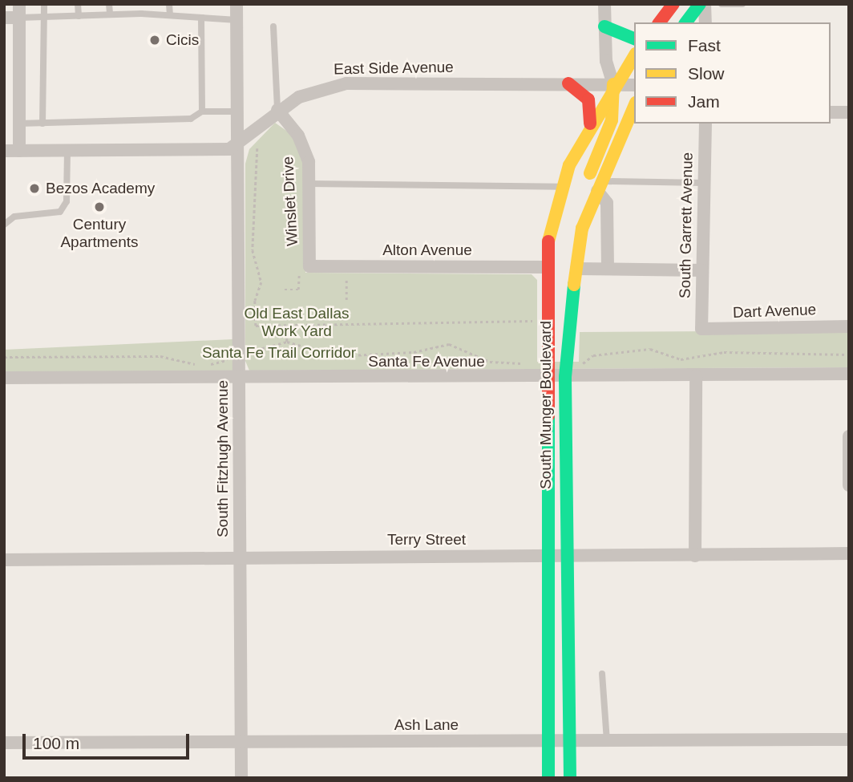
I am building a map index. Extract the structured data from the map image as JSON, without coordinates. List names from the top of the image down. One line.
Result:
{"streets":{"main road":["South Munger Boulevard"],"street":["East Side Avenue","Winslet Drive","South Garrett Avenue","Alton Avenue","Dart Avenue","Santa Fe Avenue","South Fitzhugh Avenue","Terry Street","Ash Lane"]},"crossings":[["East Side Avenue","Winslet Drive"],["East Side Avenue","South Munger Boulevard"],["East Side Avenue","South Fitzhugh Avenue"],["Winslet Drive","Alton Avenue"],["South Garrett Avenue","Dart Avenue"],["Alton Avenue","South Munger Boulevard"],["Santa Fe Avenue","South Munger Boulevard"],["Santa Fe Avenue","South Fitzhugh Avenue"],["South Munger Boulevard","Terry Street"],["South Munger Boulevard","Ash Lane"],["South Fitzhugh Avenue","Terry Street"],["South Fitzhugh Avenue","Ash Lane"]],"parks":["Old East Dallas Work Yard","Santa Fe Trail Corridor"],"places":["Cicis","Bezos Academy","Century Apartments"],"legend":["Fast","Slow","Jam"],"scale_bar":"100 m"}
